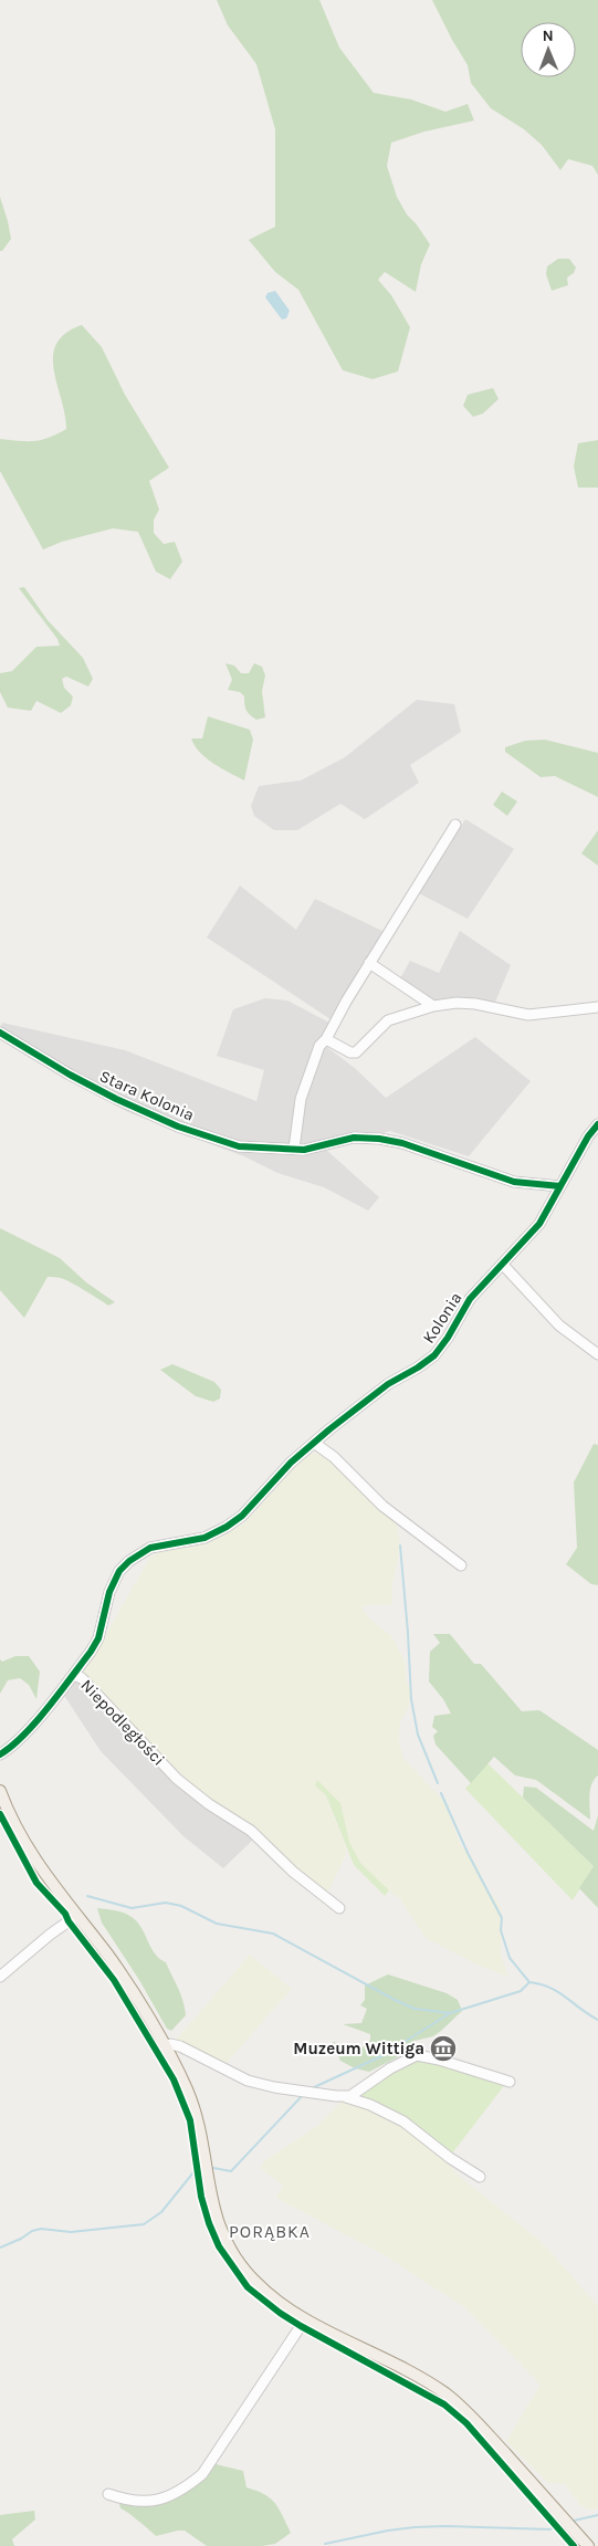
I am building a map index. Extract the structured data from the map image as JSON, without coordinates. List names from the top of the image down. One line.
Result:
{"streets":{"street":["Stara Kolonia","Kolonia","Niepodległości"]},"crossings":[["Stara Kolonia","Kolonia"],["Kolonia","Niepodległości"]],"districts":["PORĄBKA"],"places":{"museum":["Muzeum Wittiga"]},"north":"top"}
